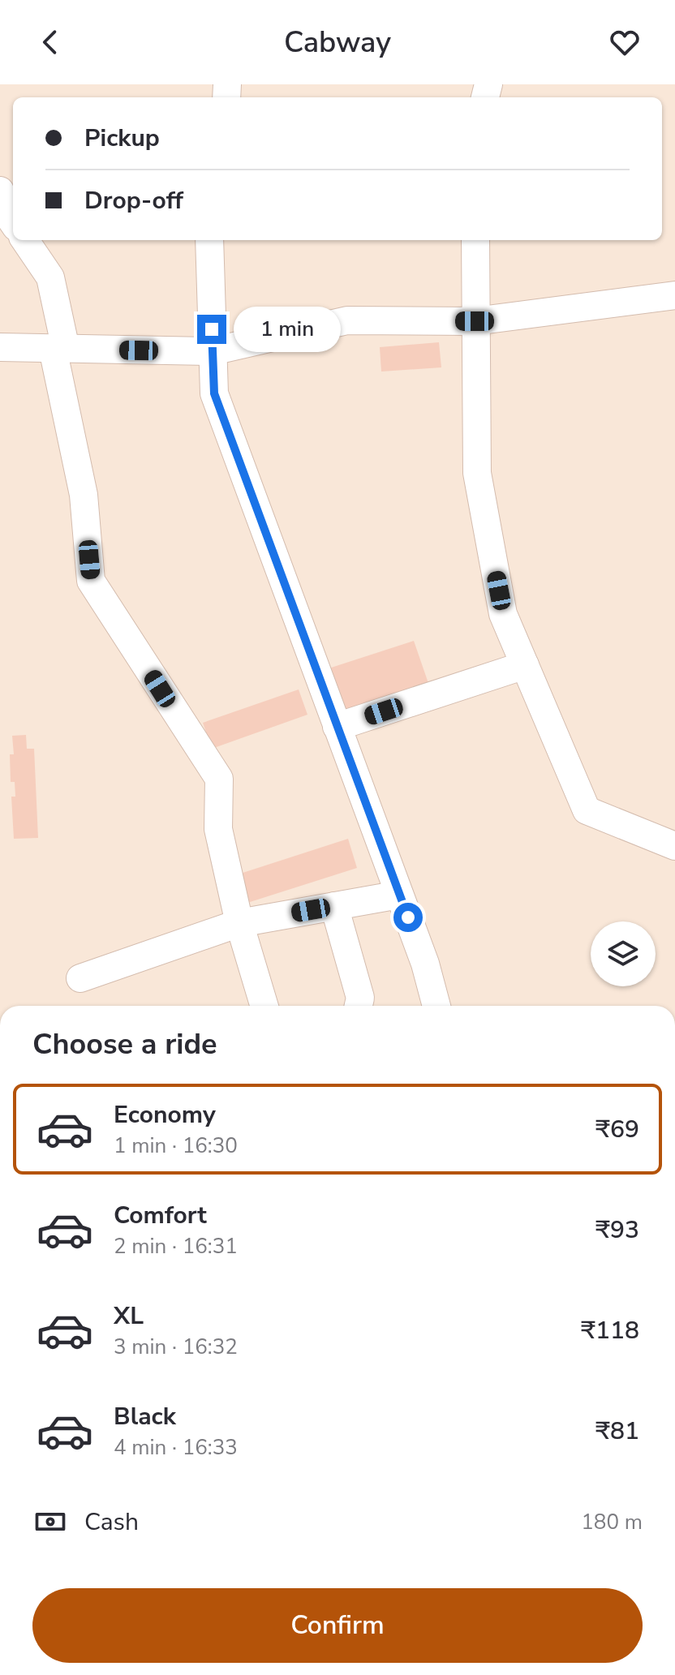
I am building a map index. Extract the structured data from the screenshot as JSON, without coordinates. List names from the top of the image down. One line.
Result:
{"page":{"header":"Cabway","banner":["Pickup","Drop-off"],"bubble":"1 min","heading":"Choose a ride","list":[{"name":"Economy","note":"1 min · 16:30","value":"₹69"},{"name":"Comfort","note":"2 min · 16:31","value":"₹93"},{"name":"XL","note":"3 min · 16:32","value":"₹118"},{"name":"Black","note":"4 min · 16:33","value":"₹81"}],"pay":["Cash","180 m"],"buttons":"Confirm"}}
